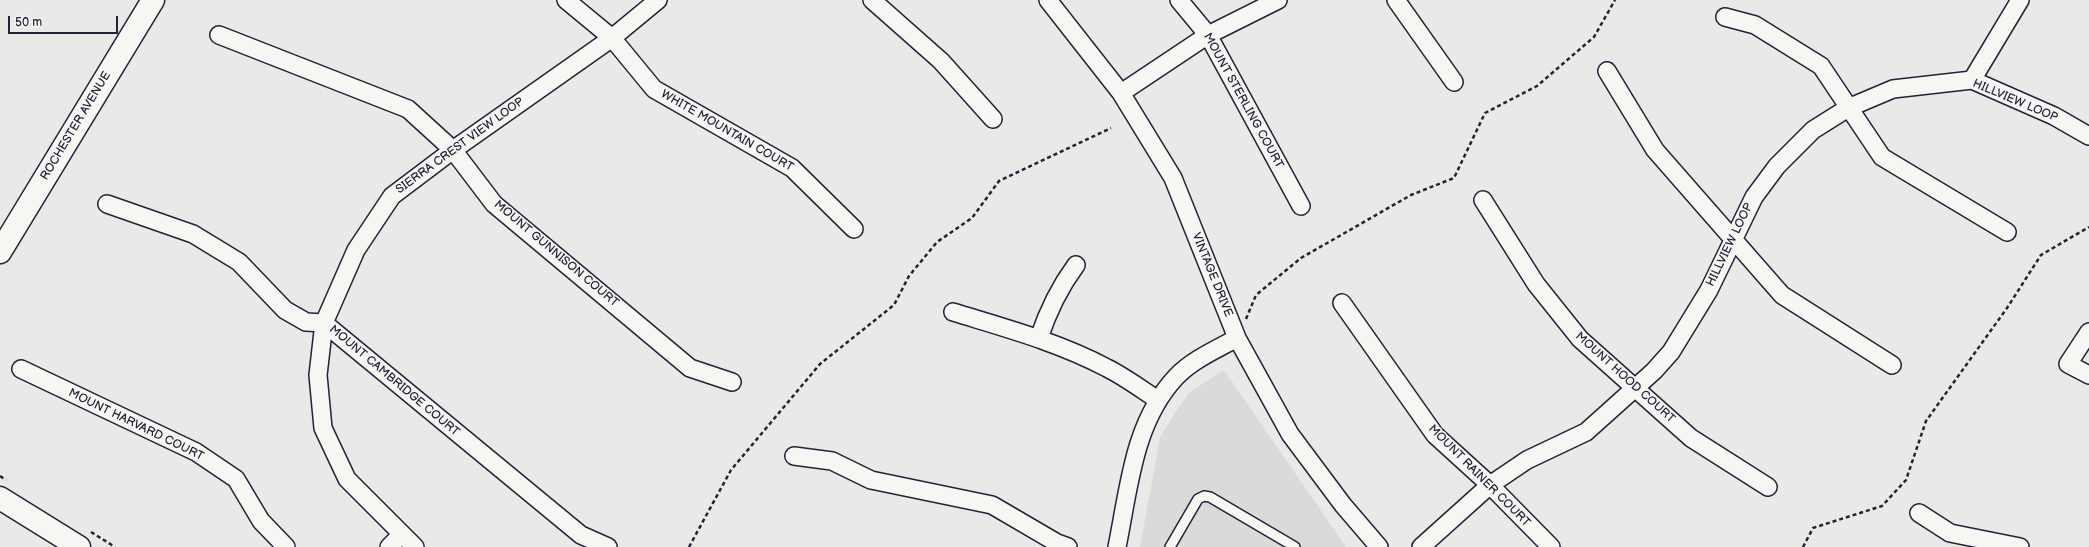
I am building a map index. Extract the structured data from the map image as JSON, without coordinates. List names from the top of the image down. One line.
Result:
{"streets":{"street":["MOUNT STERLING COURT","HILLVIEW LOOP","ROCHESTER AVENUE","WHITE MOUNTAIN COURT","SIERRA CREST VIEW LOOP","MOUNT GUNNISON COURT","VINTAGE DRIVE","MOUNT HOOD COURT","MOUNT CAMBRIDGE COURT","MOUNT HARVARD COURT","MOUNT RAINER COURT"]},"crossings":[["HILLVIEW LOOP","MOUNT HOOD COURT"],["HILLVIEW LOOP","MOUNT RAINER COURT"],["WHITE MOUNTAIN COURT","SIERRA CREST VIEW LOOP"],["SIERRA CREST VIEW LOOP","MOUNT GUNNISON COURT"],["SIERRA CREST VIEW LOOP","MOUNT CAMBRIDGE COURT"]],"scale_bar":"50 m"}
